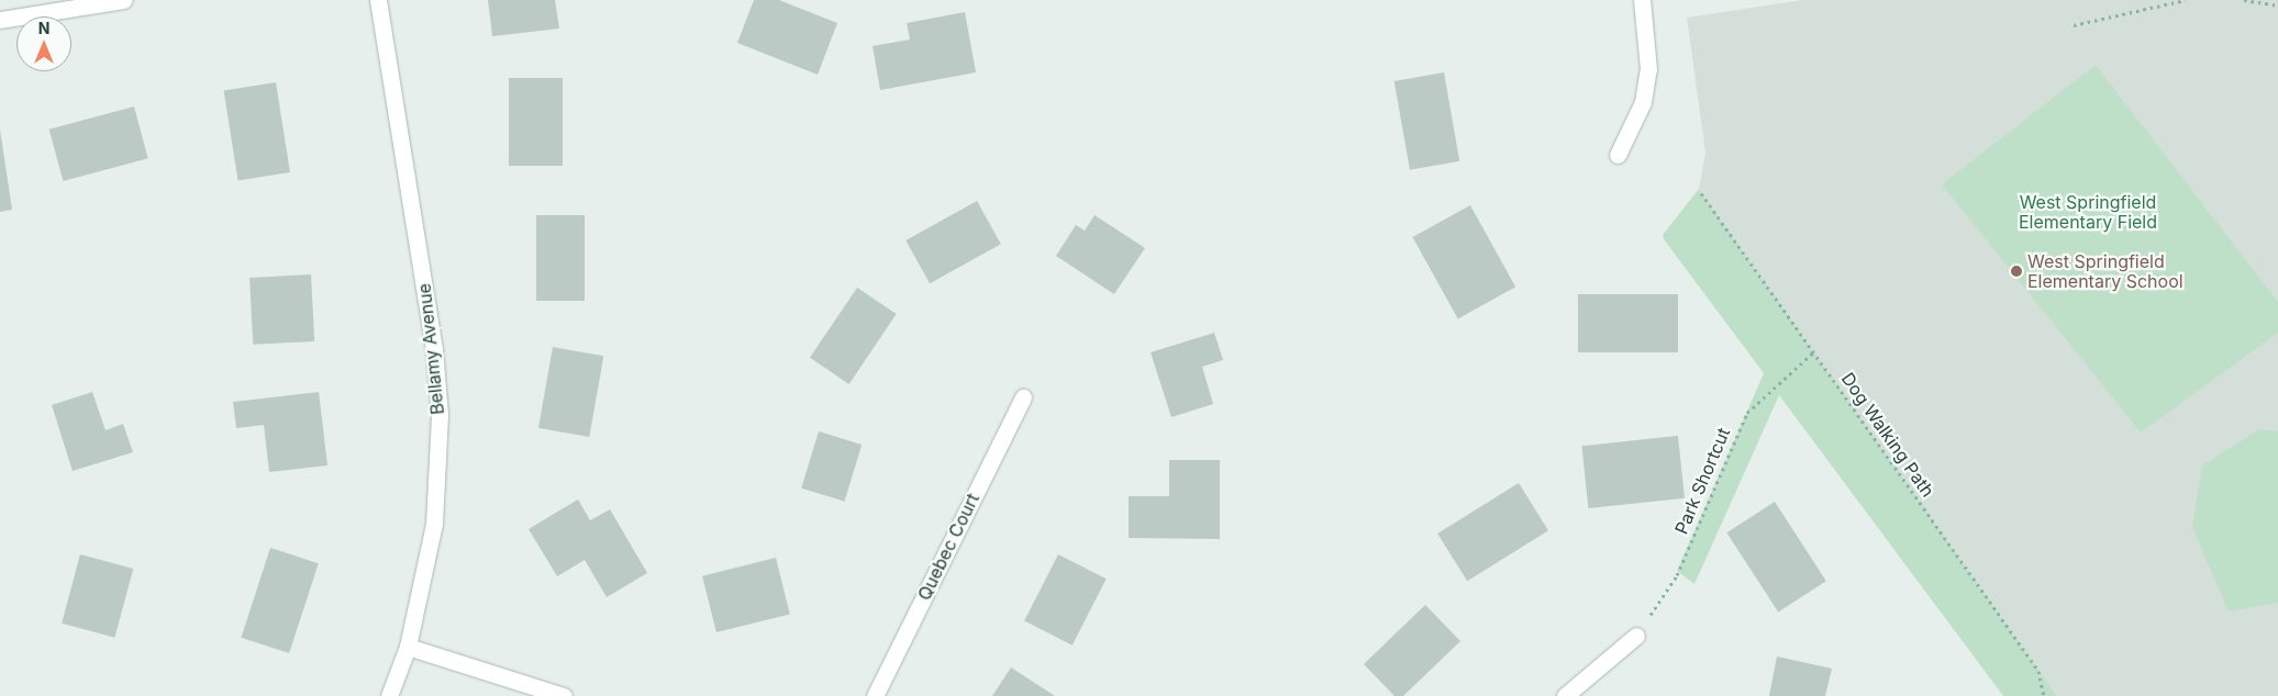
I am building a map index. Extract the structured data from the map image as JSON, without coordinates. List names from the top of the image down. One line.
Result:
{"streets":{"street":["Bellamy Avenue","Quebec Court"],"path":["Dog Walking Path","Park Shortcut"]},"crossings":[["Dog Walking Path","Park Shortcut"]],"parks":["West Springfield Elementary Field"],"places":["West Springfield Elementary School"],"north":"top"}
